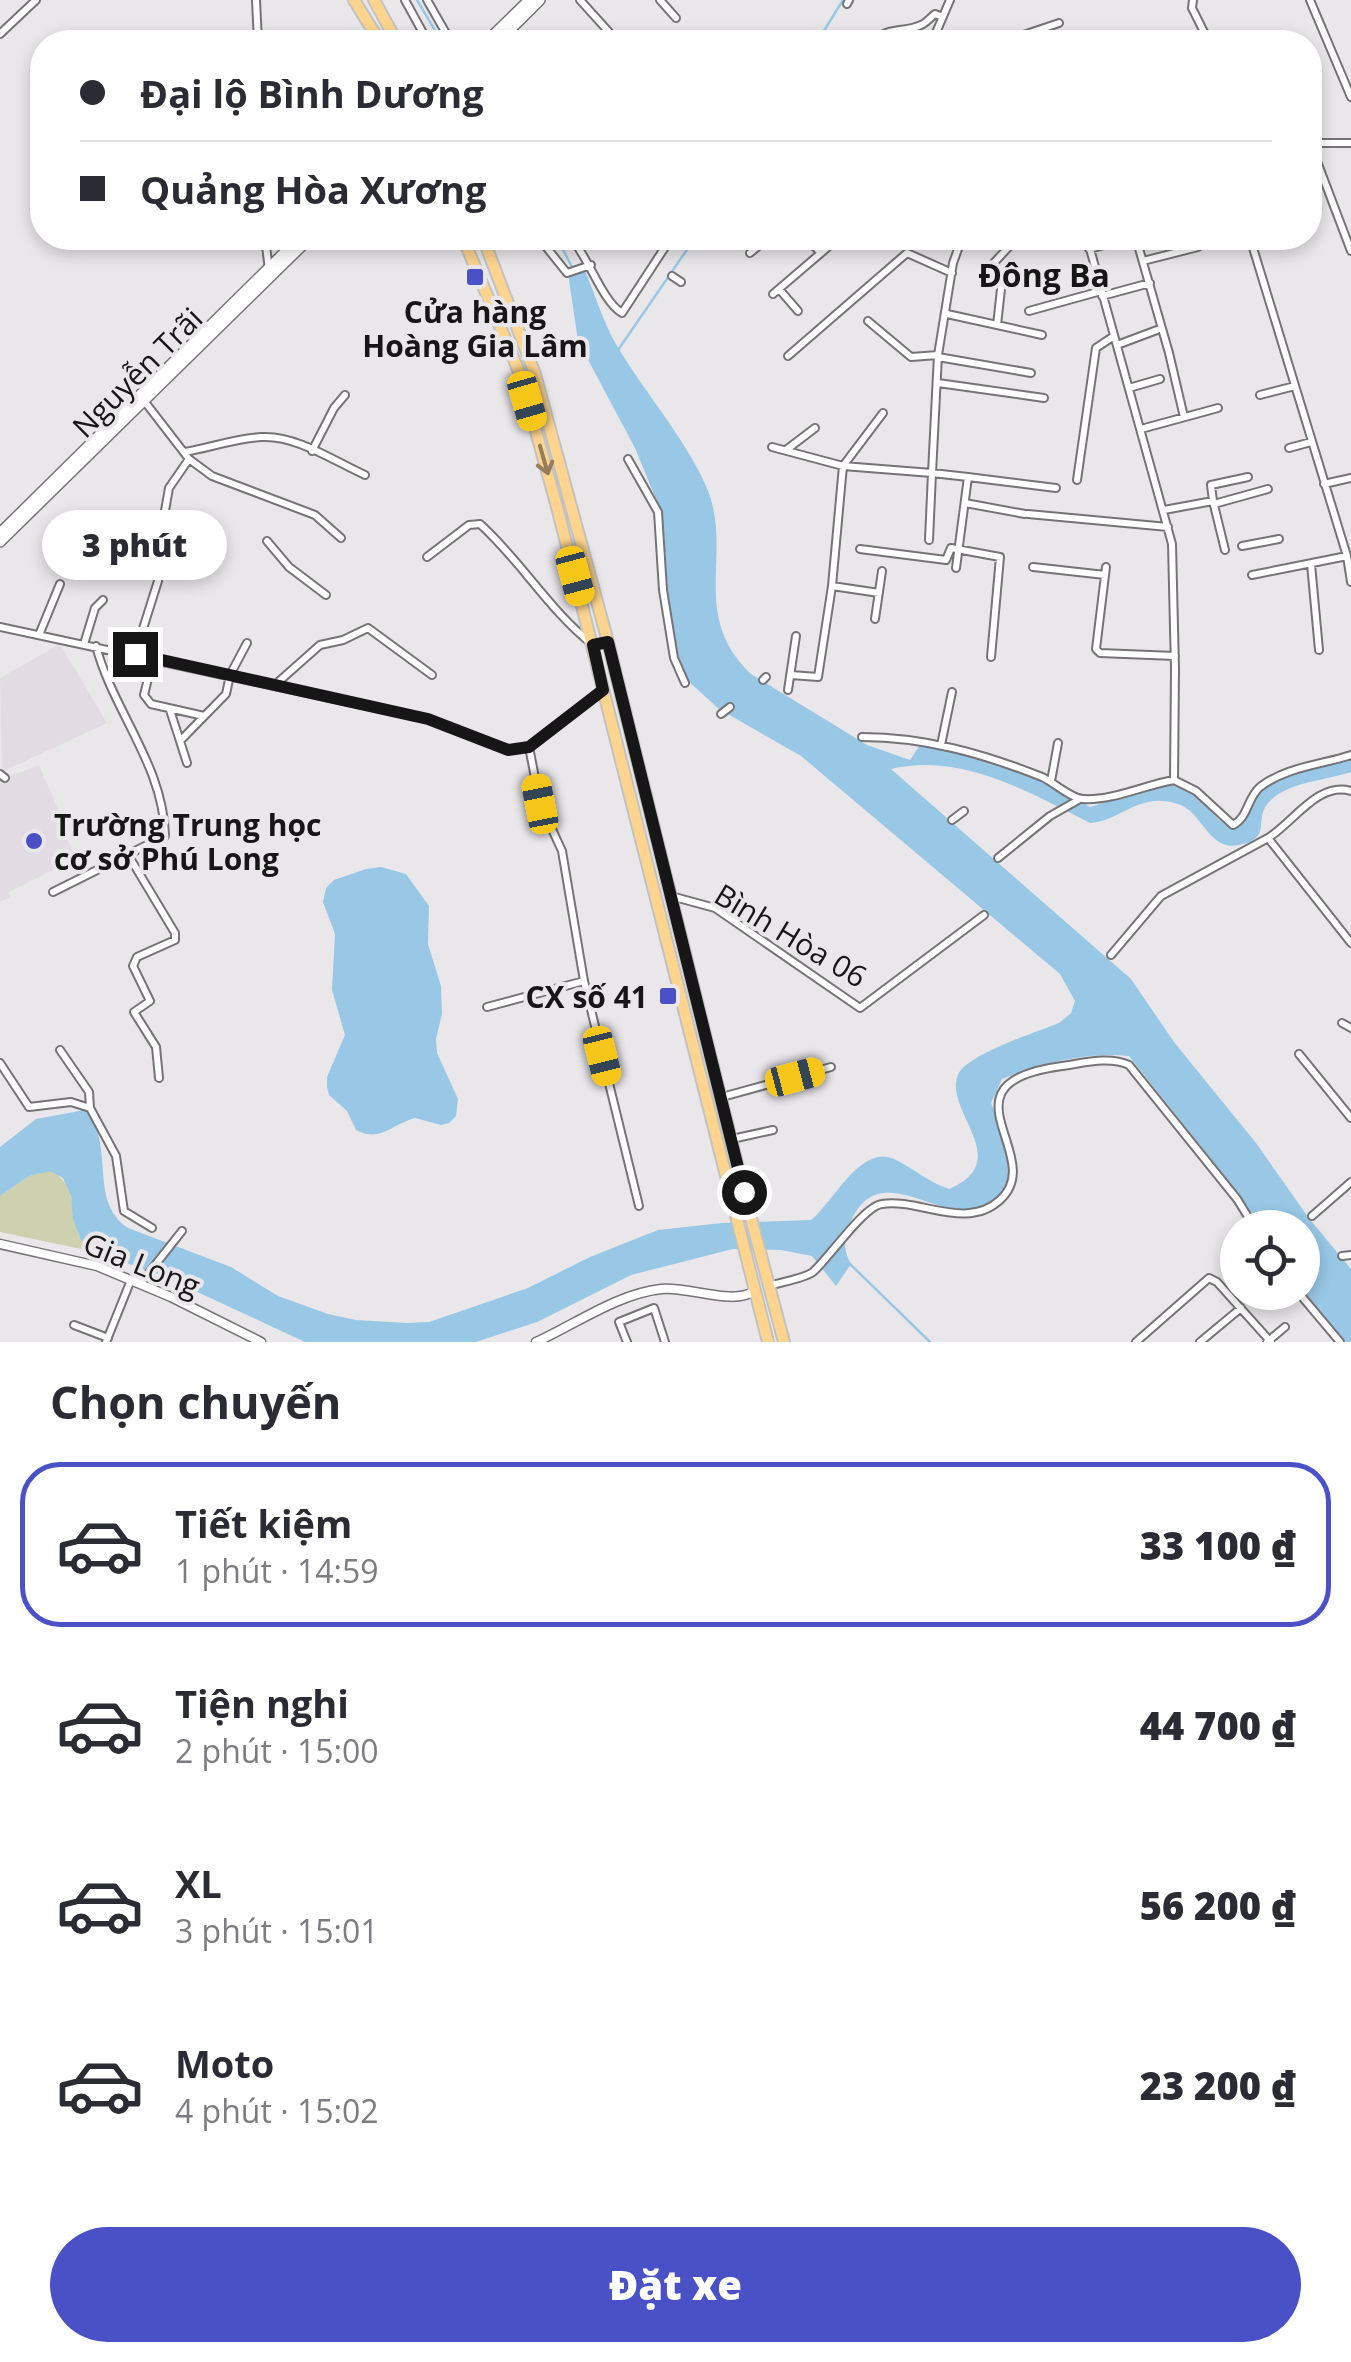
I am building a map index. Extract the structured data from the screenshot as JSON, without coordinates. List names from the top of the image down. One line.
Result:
{"streets":{"main road":["Nguyễn Trãi"],"street":["Bình Hòa 06","Gia Long"]},"districts":["Đông Ba"],"places":{"transit":["Cửa hàng Hoàng Gia Lâm","CX số 41"],"other":["Trường Trung học cơ sở Phú Long"]},"page":{"banner":["Đại lộ Bình Dương","Quảng Hòa Xương"],"bubble":"3 phút","heading":"Chọn chuyến","list":[{"name":"Tiết kiệm","note":"1 phút · 14:59","value":"33 100 ₫"},{"name":"Tiện nghi","note":"2 phút · 15:00","value":"44 700 ₫"},{"name":"XL","note":"3 phút · 15:01","value":"56 200 ₫"},{"name":"Moto","note":"4 phút · 15:02","value":"23 200 ₫"}],"buttons":"Đặt xe"}}
